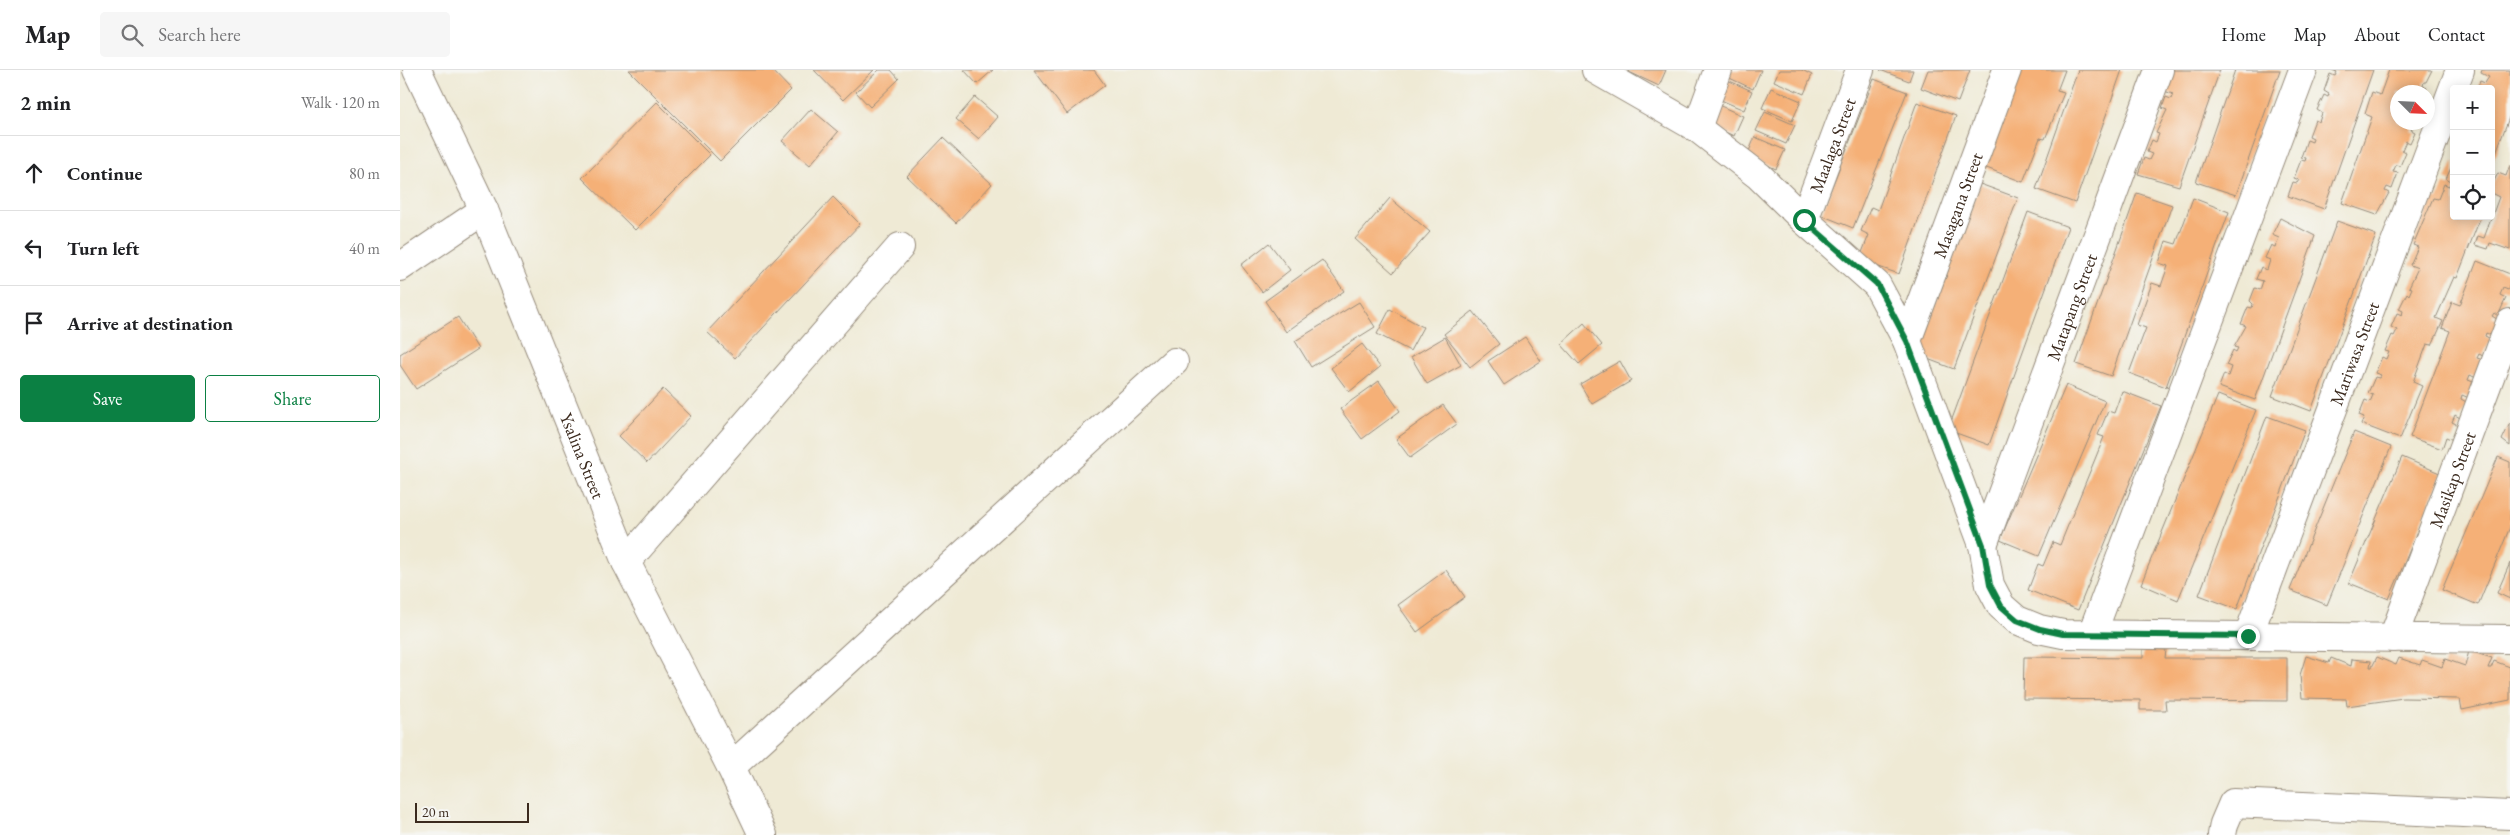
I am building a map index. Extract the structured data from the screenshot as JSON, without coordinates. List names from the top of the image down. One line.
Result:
{"streets":{"street":["Maalaga Street","Masagana Street","Matapang Street","Mariwasa Street","Ysalina Street","Masikap Street"]},"scale_bar":"20 m","north":"bottom right","page":{"header":"Map","search":"Search here","nav":["Home","Map","About","Contact"],"heading":["2 min","Walk · 120 m"],"map_buttons":["+","−"],"list":[["Continue","80 m"],["Turn left","40 m"],"Arrive at destination"],"buttons":["Save","Share"],"scale":"20 m"}}
